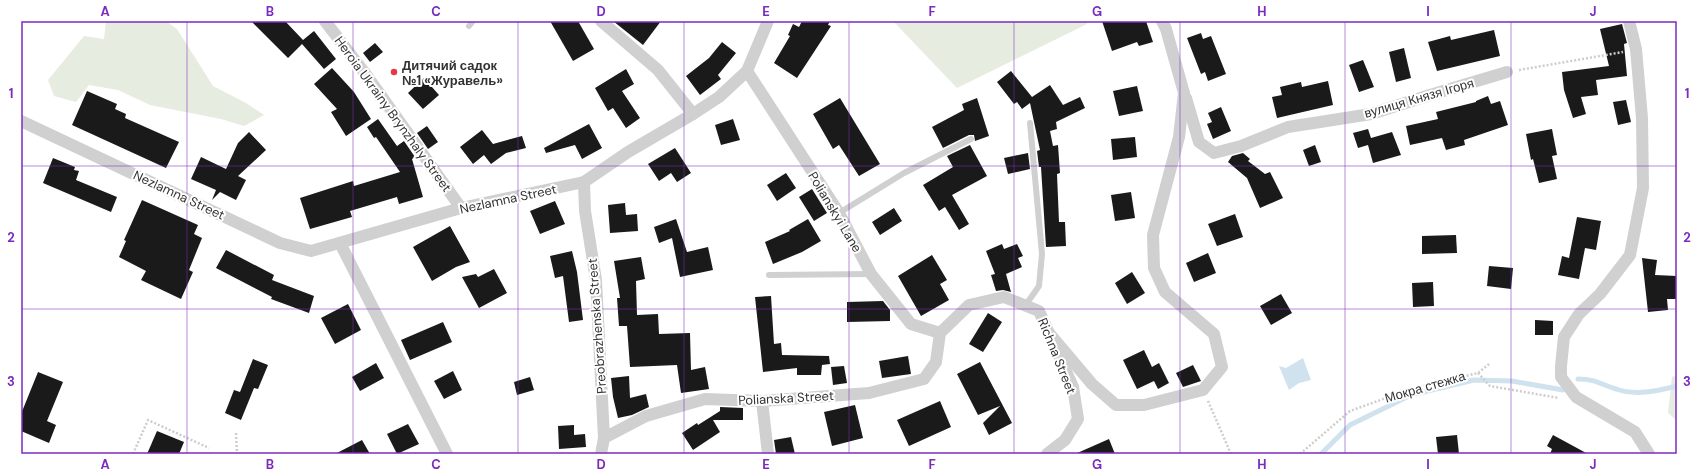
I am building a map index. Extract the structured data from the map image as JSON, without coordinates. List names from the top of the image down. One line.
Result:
{"streets":{"street":["вулиця Князя Ігоря","Heroia Ukrainy Brynzhaly Street","Nezlamna Street","Polianskyi Lane","Preobrazhenska Street","Richna Street","Polianska Street"],"path":["Мокра стежка"]},"crossings":[["Heroia Ukrainy Brynzhaly Street","Nezlamna Street"],["Nezlamna Street","Preobrazhenska Street"],["Polianskyi Lane","Richna Street"],["Polianskyi Lane","Polianska Street"],["Preobrazhenska Street","Polianska Street"],["Richna Street","Polianska Street"]],"places":["Дитячий садок №1 «Журавель»"],"grid":{"columns":["A","B","C","D","E","F","G","H","I","J"],"rows":["1","2","3"]}}
